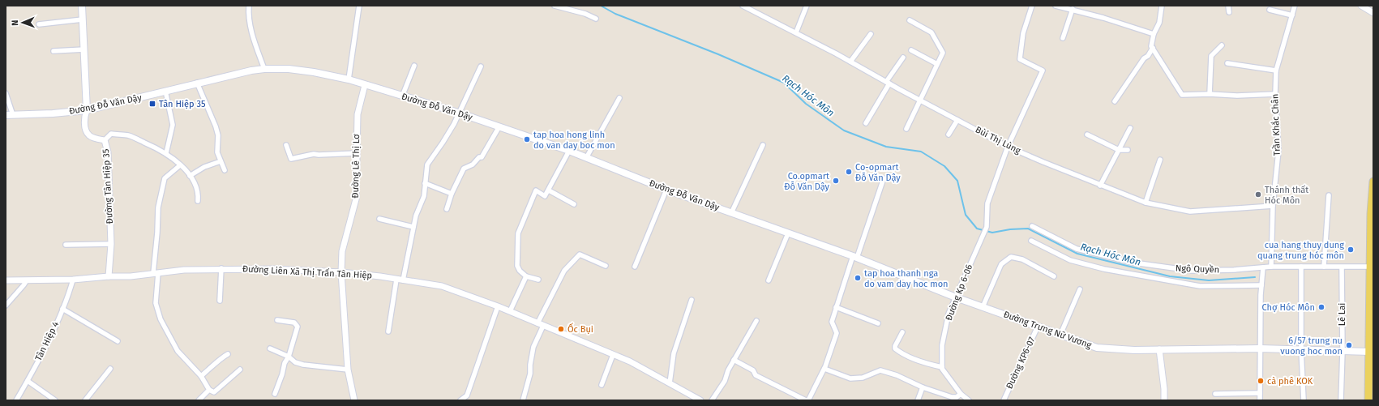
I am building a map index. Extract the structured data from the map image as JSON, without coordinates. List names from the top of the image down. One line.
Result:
{"streets":{"main road":["Đường Đỗ Văn Dậy","Đường Trưng Nữ Vương"],"street":["Trần Khắc Chân","Bùi Thị Lùng","Đường Lê Thị Lơ","Đường Tân Hiệp 35","Ngô Quyền","Đường Liên Xã Thị Trấn Tân Hiệp","Đường Kp 6-06","Lê Lai","Tân Hiệp 4","Đường KP6-07"]},"crossings":[["Đường Đỗ Văn Dậy","Đường Lê Thị Lơ"],["Đường Đỗ Văn Dậy","Đường Tân Hiệp 35"],["Đường Đỗ Văn Dậy","Đường Trưng Nữ Vương"],["Trần Khắc Chân","Bùi Thị Lùng"],["Trần Khắc Chân","Ngô Quyền"],["Bùi Thị Lùng","Đường Kp 6-06"],["Đường Lê Thị Lơ","Đường Liên Xã Thị Trấn Tân Hiệp"],["Đường Tân Hiệp 35","Đường Liên Xã Thị Trấn Tân Hiệp"],["Ngô Quyền","Lê Lai"],["Đường Liên Xã Thị Trấn Tân Hiệp","Tân Hiệp 4"],["Đường Kp 6-06","Đường Trưng Nữ Vương"],["Lê Lai","Đường Trưng Nữ Vương"],["Đường Trưng Nữ Vương","Đường KP6-07"]],"water":["Rạch Hóc Môn"],"places":{"transit":["Tân Hiệp 35"],"other":["tap hoa hong linh do van day boc mon","Co-opmart Đỗ Văn Dậy","Co.opmart Đỗ Văn Dậy","Thánh thất Hóc Môn","cua hang thuy dung quang trung hóc môn","tap hoa thanh nga do vam day hoc mon","Chợ Hóc Môn","Ốc Bụi","6/57 trung nu vuong hoc mon","cà phê KOK"]},"north":"left"}
